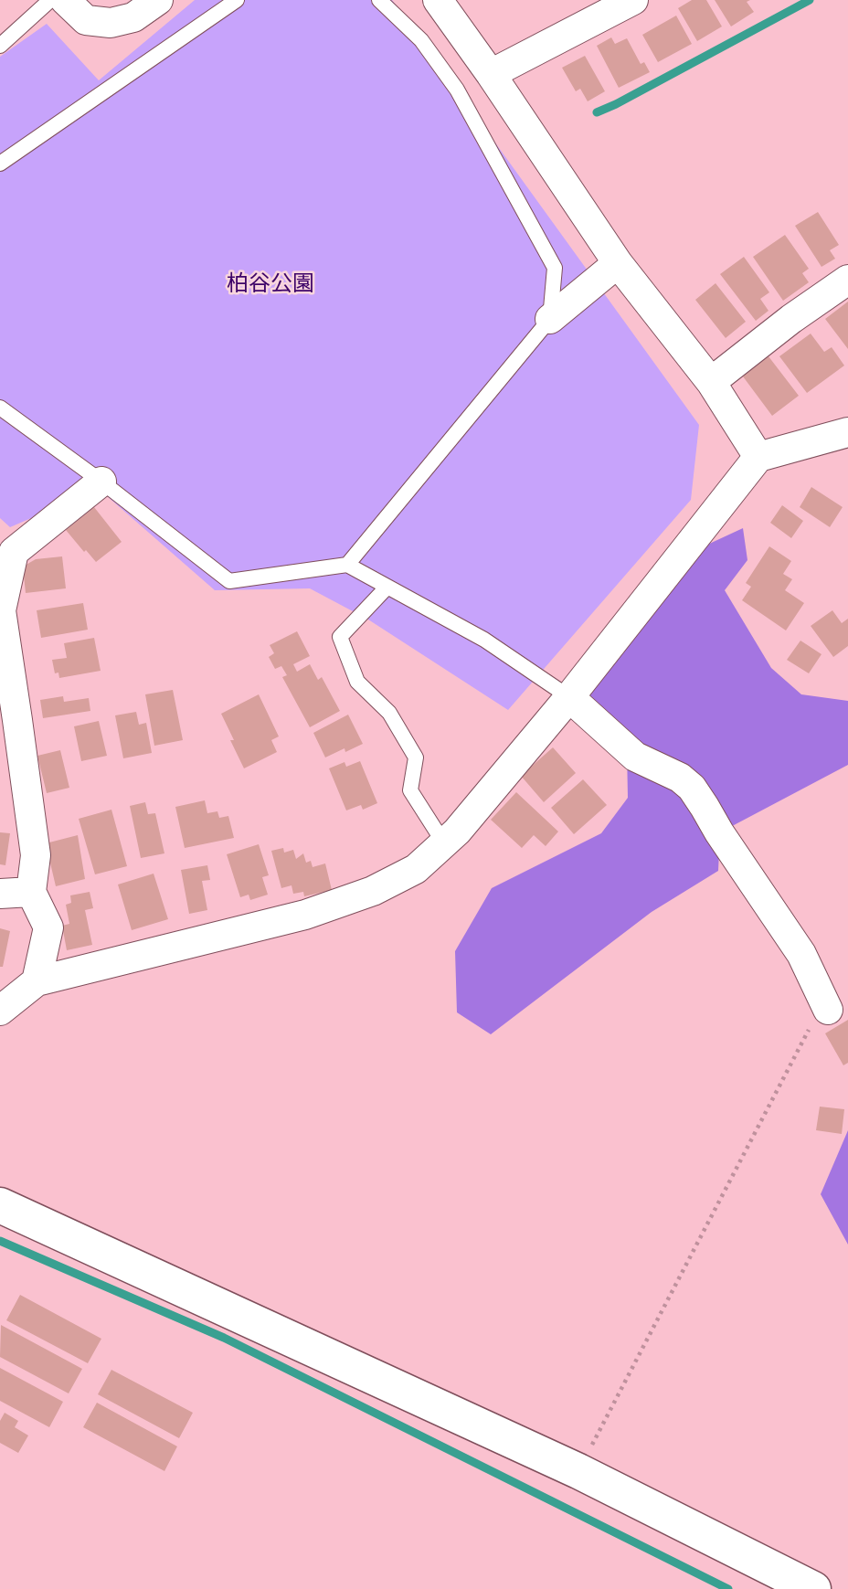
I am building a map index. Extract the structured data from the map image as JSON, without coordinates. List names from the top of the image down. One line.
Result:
{"parks":["柏谷公園"]}
